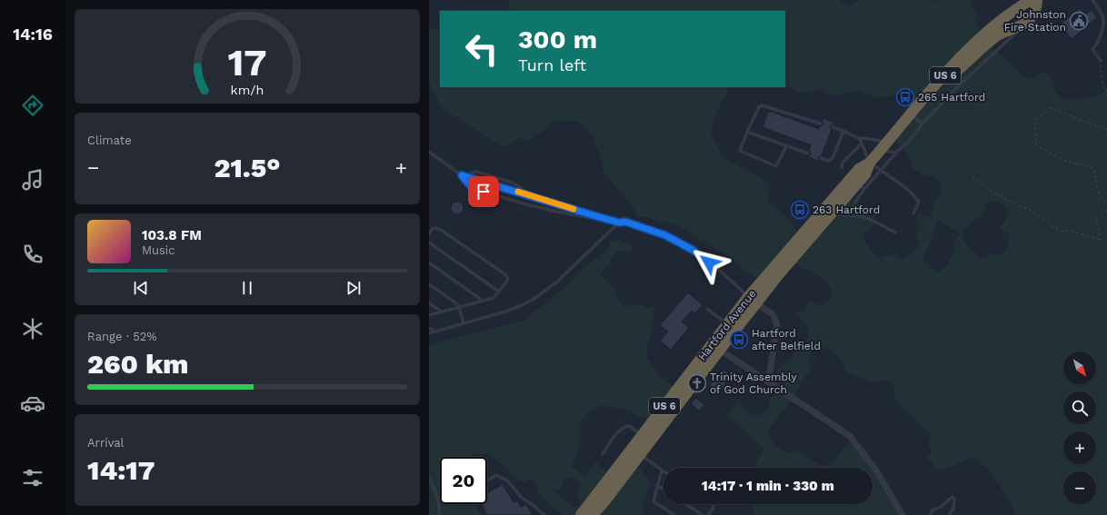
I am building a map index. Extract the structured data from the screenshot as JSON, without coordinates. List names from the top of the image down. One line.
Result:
{"streets":{"highway":["US 6","Hartford Avenue"]},"places":{"public building":["Johnston Fire Station"],"bus stop":["265 Hartford","263 Hartford","Hartford after Belfield"],"church":["Trinity Assembly of God Church"]},"north":"bottom right","page":{"tabs":"14:16","turn":["300 m","Turn left"],"tile":["Climate",["Range · 52%","260 km"],["Arrival","14:17"]],"heat":["−","21.5°","+"],"song":["103.8 FM","Music"],"map_buttons":["+","−"],"limit":"20","trip":"14:17 · 1 min · 330 m","gauge":["17","km/h"]}}
